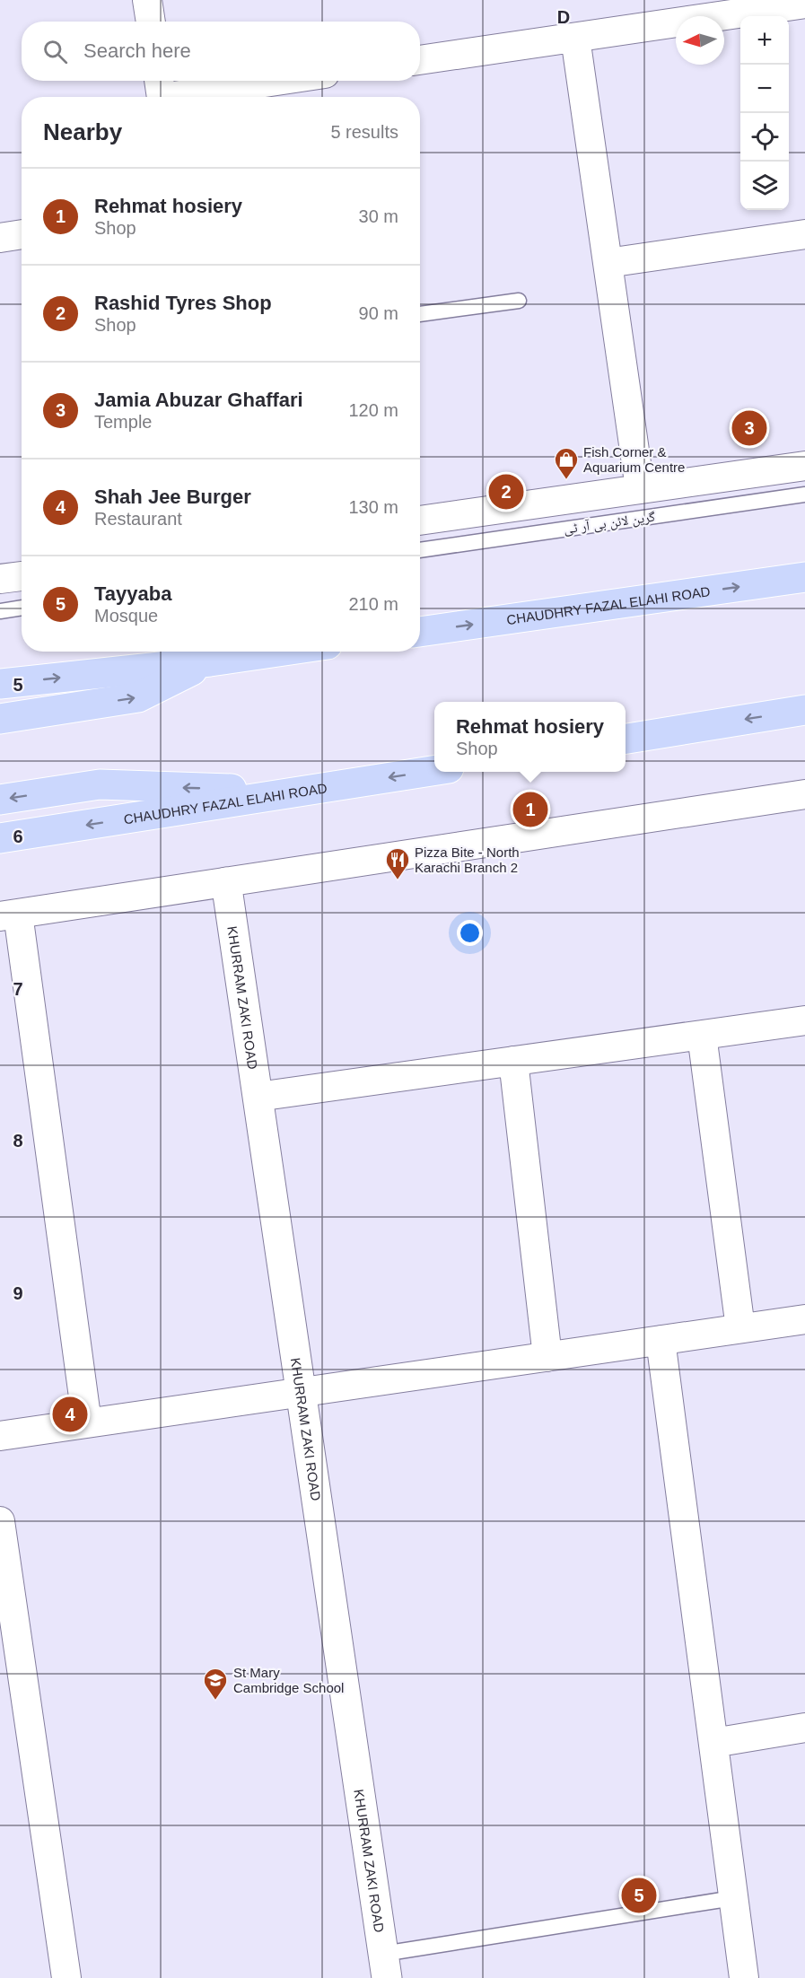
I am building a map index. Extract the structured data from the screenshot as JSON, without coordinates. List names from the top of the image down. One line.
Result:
{"streets":{"main road":["CHAUDHRY FAZAL ELAHI ROAD"],"street":["KHURRAM ZAKI ROAD"],"lane":["گرین لائن بی آر ٹی"]},"places":{"shop":["Fish Corner & Aquarium Centre"],"restaurant":["Pizza Bite - North Karachi Branch 2"],"school or university":["St Mary Cambridge School"]},"north":"left","page":{"map_buttons":["+","−"],"search":"Search here","heading":["Nearby","5 results"],"list":[{"mark":"1","name":"Rehmat hosiery","note":"Shop","value":"30 m"},{"mark":"2","name":"Rashid Tyres Shop","note":"Shop","value":"90 m"},{"mark":"3","name":"Jamia Abuzar Ghaffari","note":"Temple","value":"120 m"},{"mark":"4","name":"Shah Jee Burger","note":"Restaurant","value":"130 m"},{"mark":"5","name":"Tayyaba","note":"Mosque","value":"210 m"}],"pins":["3","2","1","4","5"],"popup":["Rehmat hosiery","Shop"]},"grid":{"columns":["D"],"rows":["5","6","7","8","9"]}}
